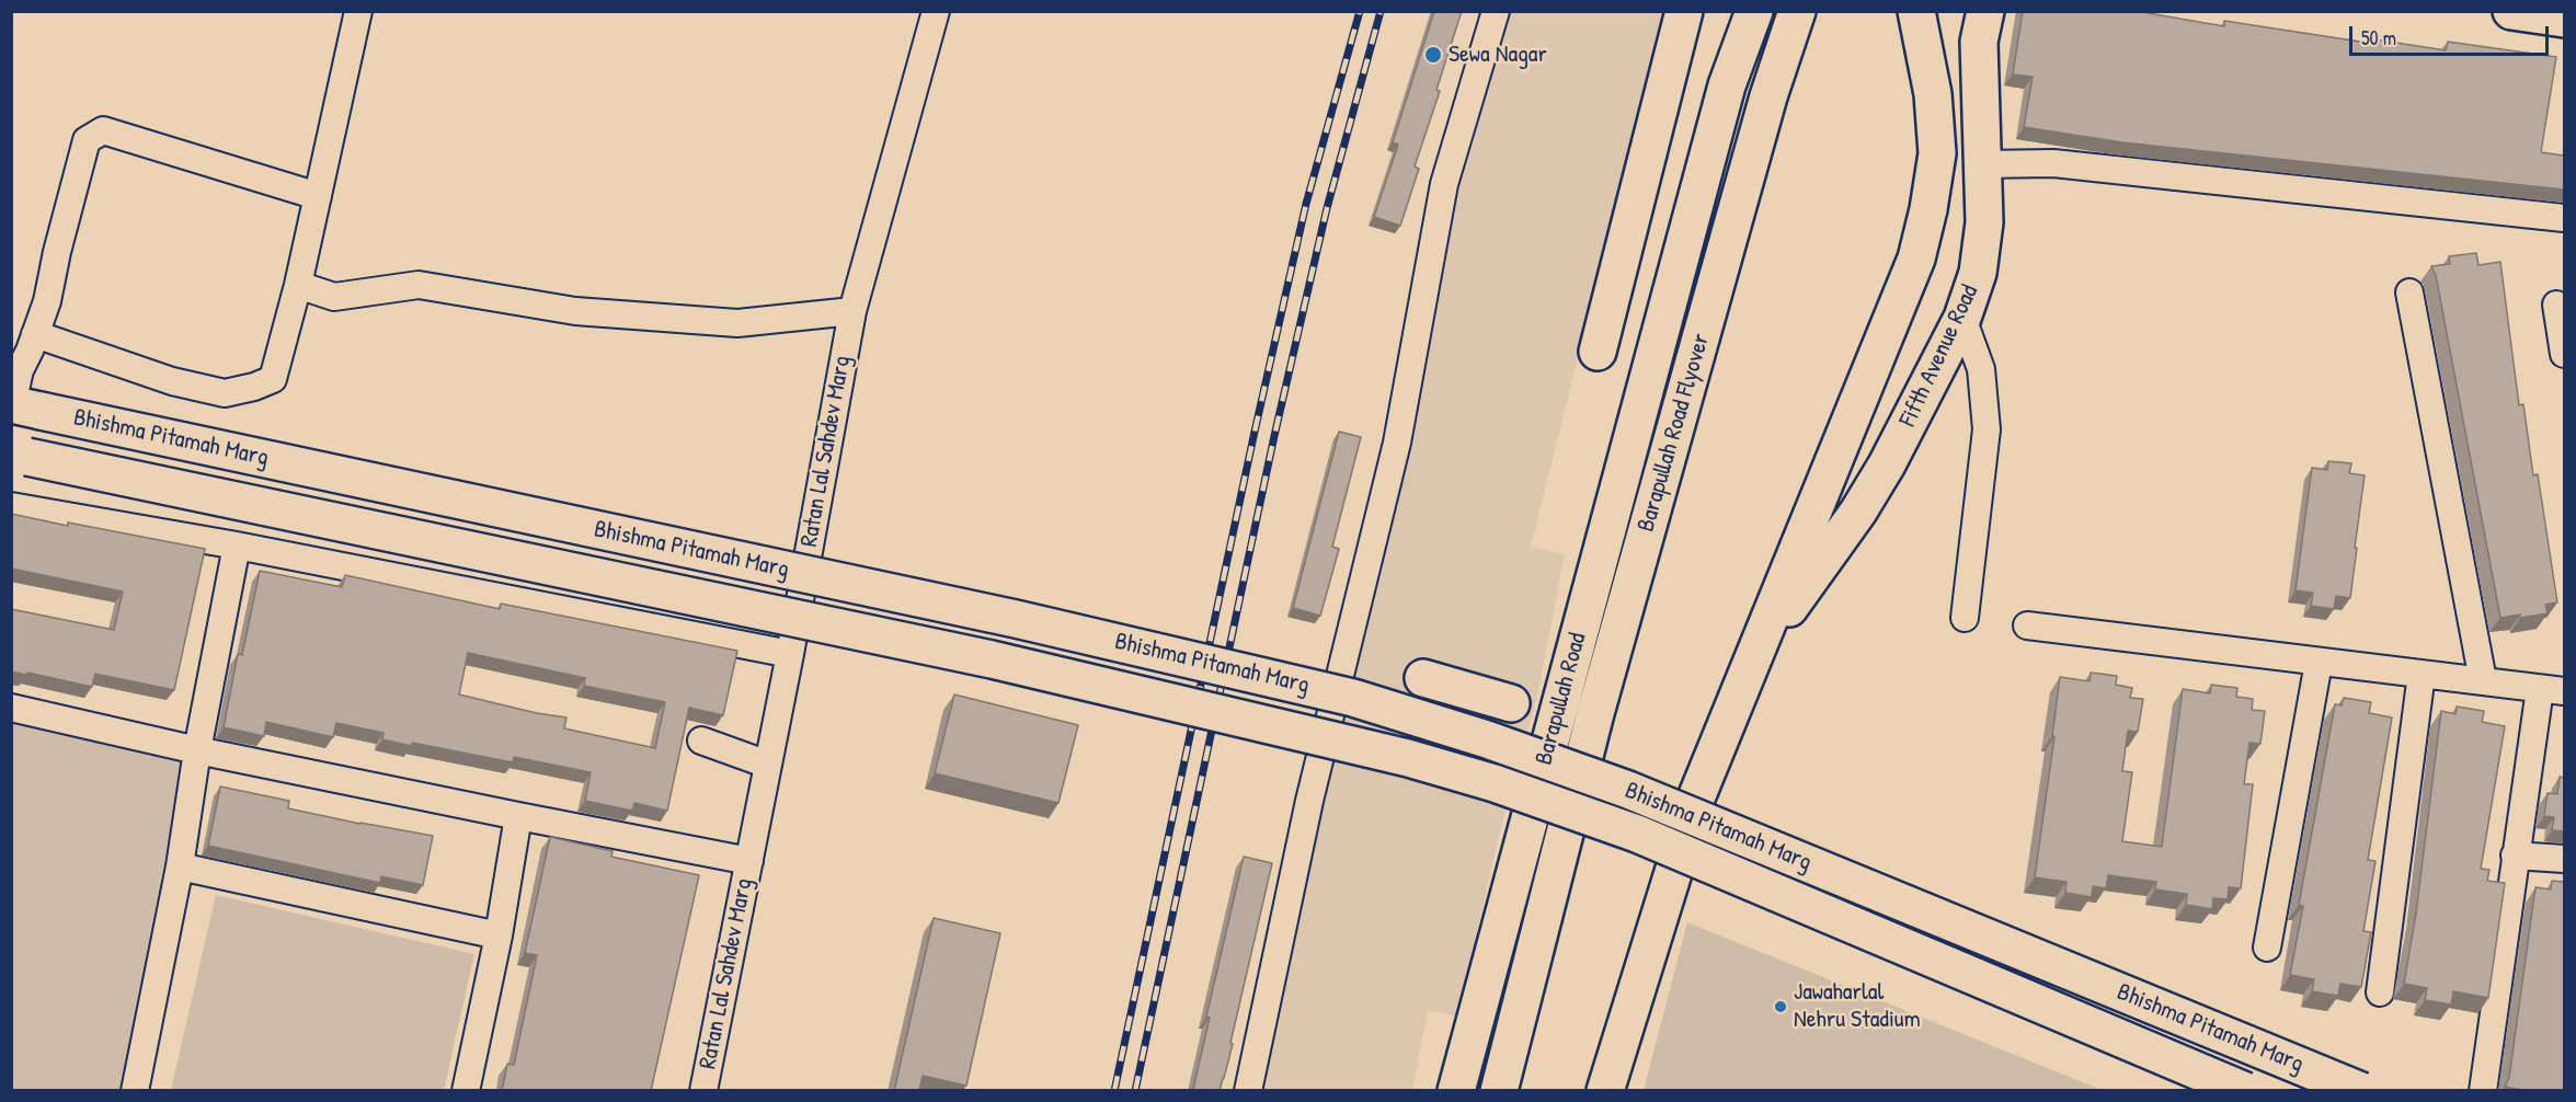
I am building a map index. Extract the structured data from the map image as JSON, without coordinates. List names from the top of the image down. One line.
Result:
{"streets":{"main road":["Fifth Avenue Road","Barapullah Road Flyover","Bhishma Pitamah Marg","Barapullah Road"],"street":["Ratan Lal Sahdev Marg"]},"crossings":[["Barapullah Road Flyover","Barapullah Road"]],"places":["Sewa Nagar","Jawaharlal Nehru Stadium"],"scale_bar":"50 m"}
